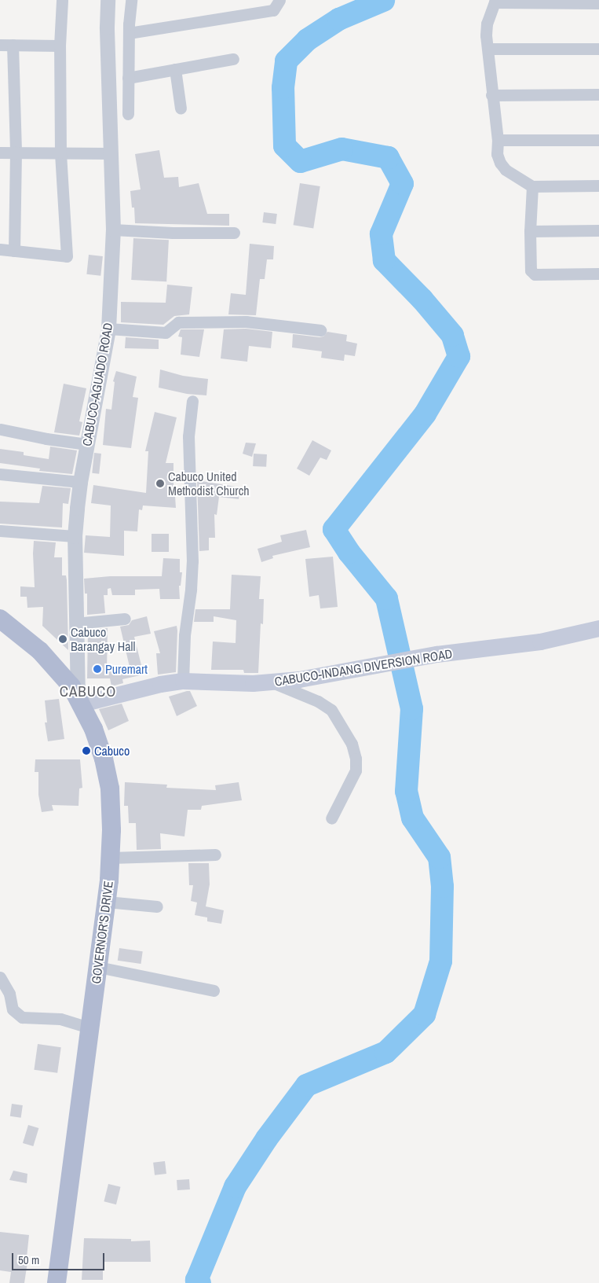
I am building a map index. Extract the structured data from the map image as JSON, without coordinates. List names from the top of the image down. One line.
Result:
{"streets":{"main road":["CABUCO-INDANG DIVERSION ROAD","GOVERNOR'S DRIVE"],"street":["CABUCO-AGUADO ROAD"]},"crossings":[["CABUCO-AGUADO ROAD","CABUCO-INDANG DIVERSION ROAD"],["CABUCO-AGUADO ROAD","GOVERNOR'S DRIVE"],["CABUCO-INDANG DIVERSION ROAD","GOVERNOR'S DRIVE"]],"districts":["CABUCO"],"places":["Cabuco United Methodist Church","Cabuco Barangay Hall","Puremart","Cabuco"],"scale_bar":"50 m"}
